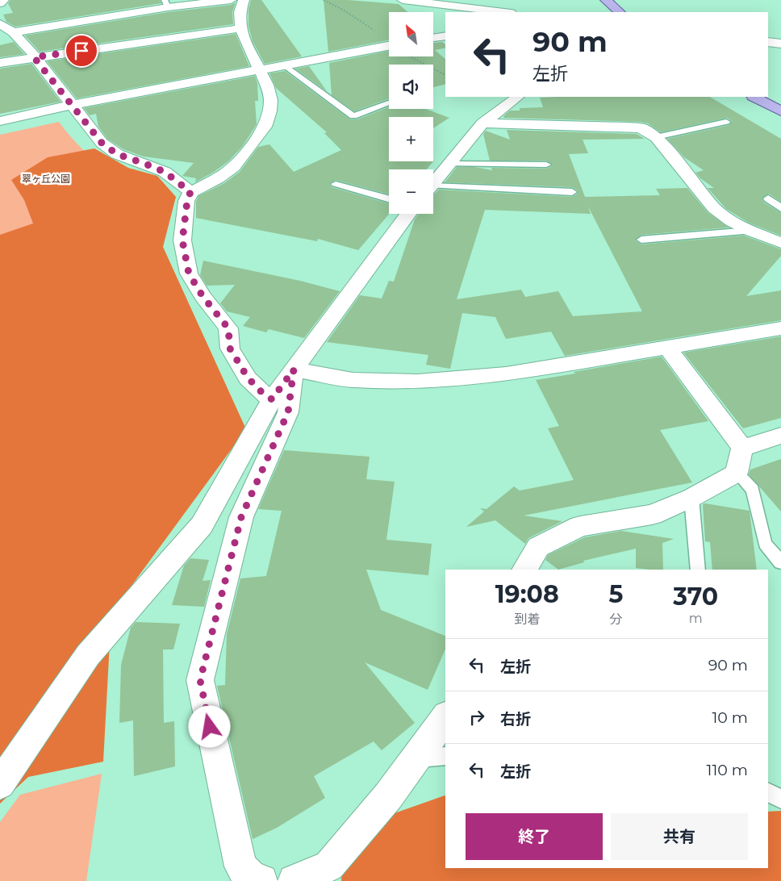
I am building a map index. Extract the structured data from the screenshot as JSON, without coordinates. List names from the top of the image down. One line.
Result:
{"parks":["翠ヶ丘公園"],"north":"top left","page":{"map_buttons":["+","−"],"turn":["90 m","左折"],"eta":["19:08","到着","5","分","370","m"],"list":[{"name":"左折","value":"90 m"},{"name":"右折","value":"10 m"},{"name":"左折","value":"110 m"}],"buttons":["終了","共有"]}}
